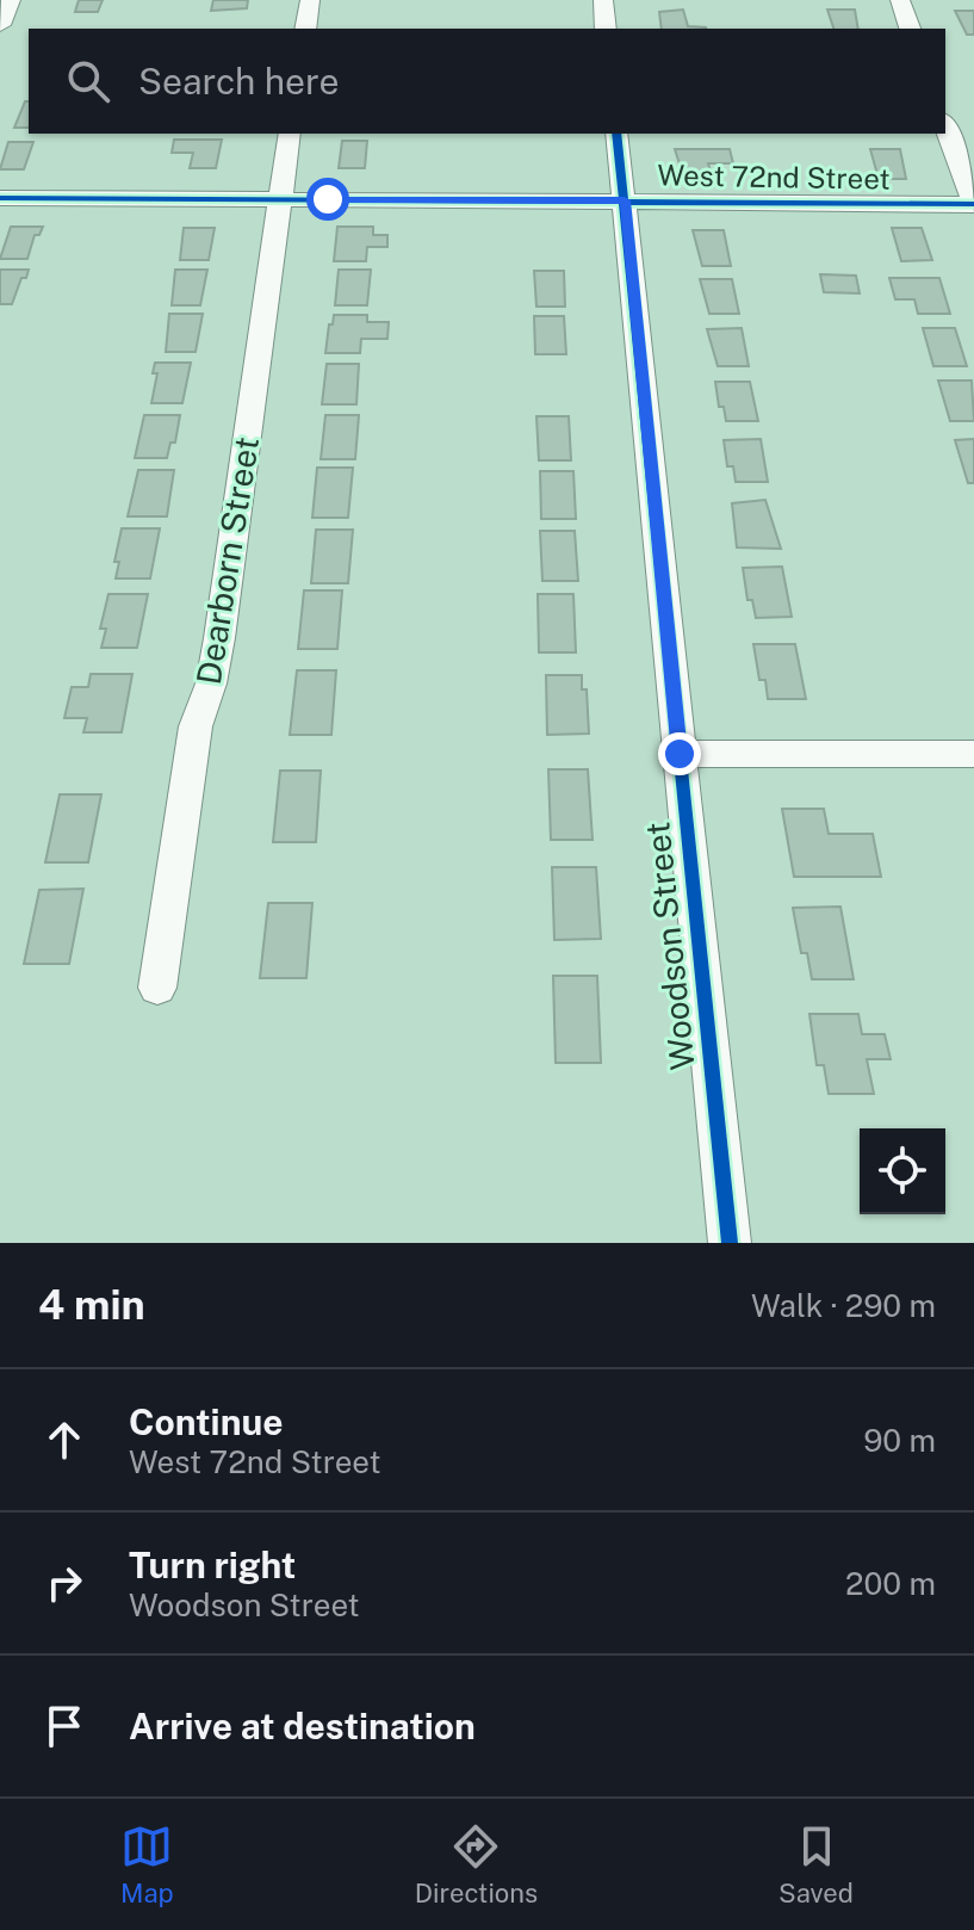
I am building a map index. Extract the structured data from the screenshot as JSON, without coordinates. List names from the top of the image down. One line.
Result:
{"streets":{"street":["West 72nd Street","Dearborn Street","Woodson Street"]},"crossings":[["West 72nd Street","Dearborn Street"],["West 72nd Street","Woodson Street"]],"page":{"search":"Search here","heading":["4 min","Walk · 290 m"],"list":[["Continue","West 72nd Street","90 m"],["Turn right","Woodson Street","200 m"],"Arrive at destination"],"nav":["Map","Directions","Saved"]}}
